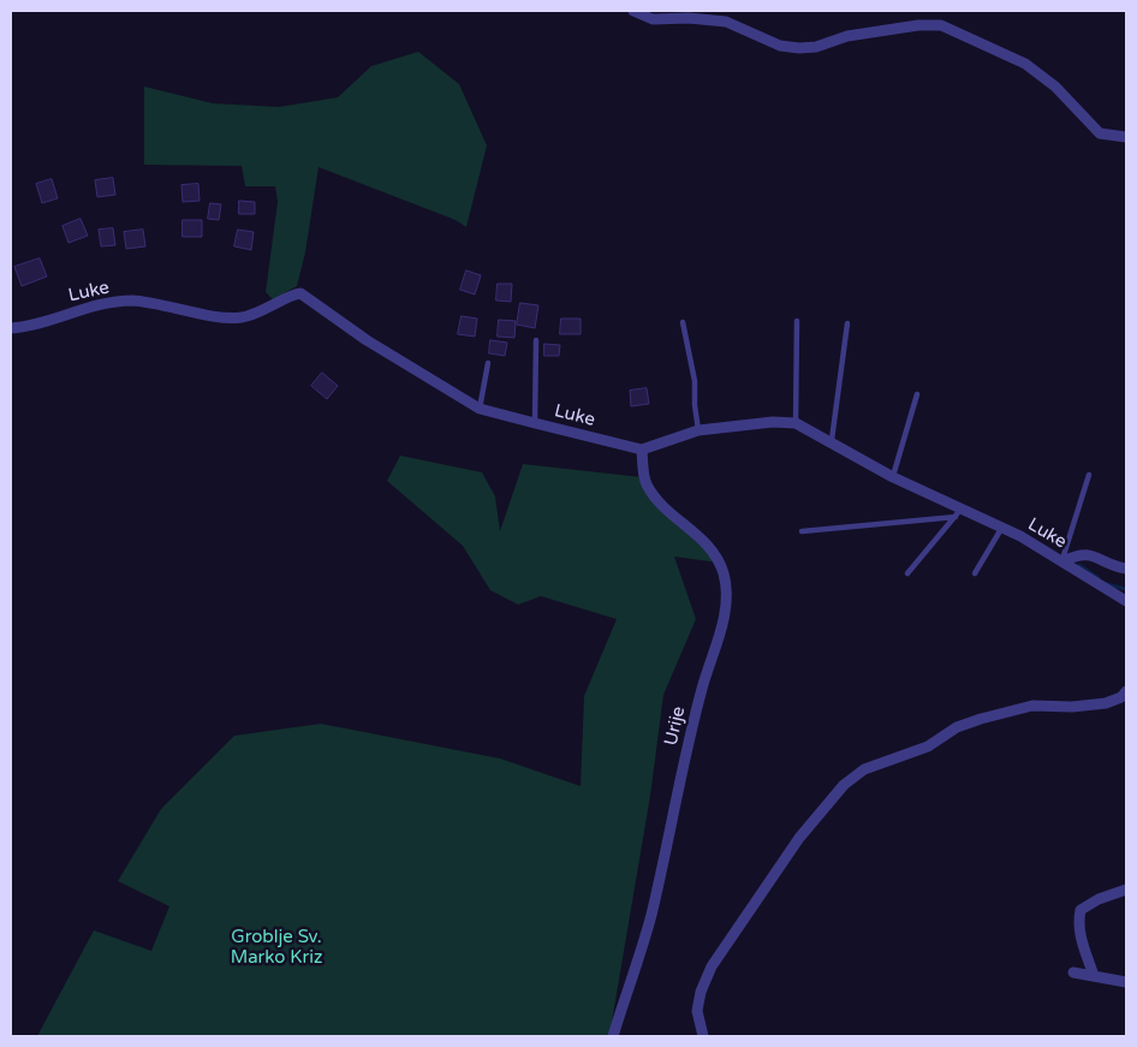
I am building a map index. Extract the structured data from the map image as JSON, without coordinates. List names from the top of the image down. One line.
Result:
{"streets":{"street":["Luke","Urije"]},"crossings":[["Luke","Urije"]],"parks":["Groblje Sv. Marko Kriz"]}
